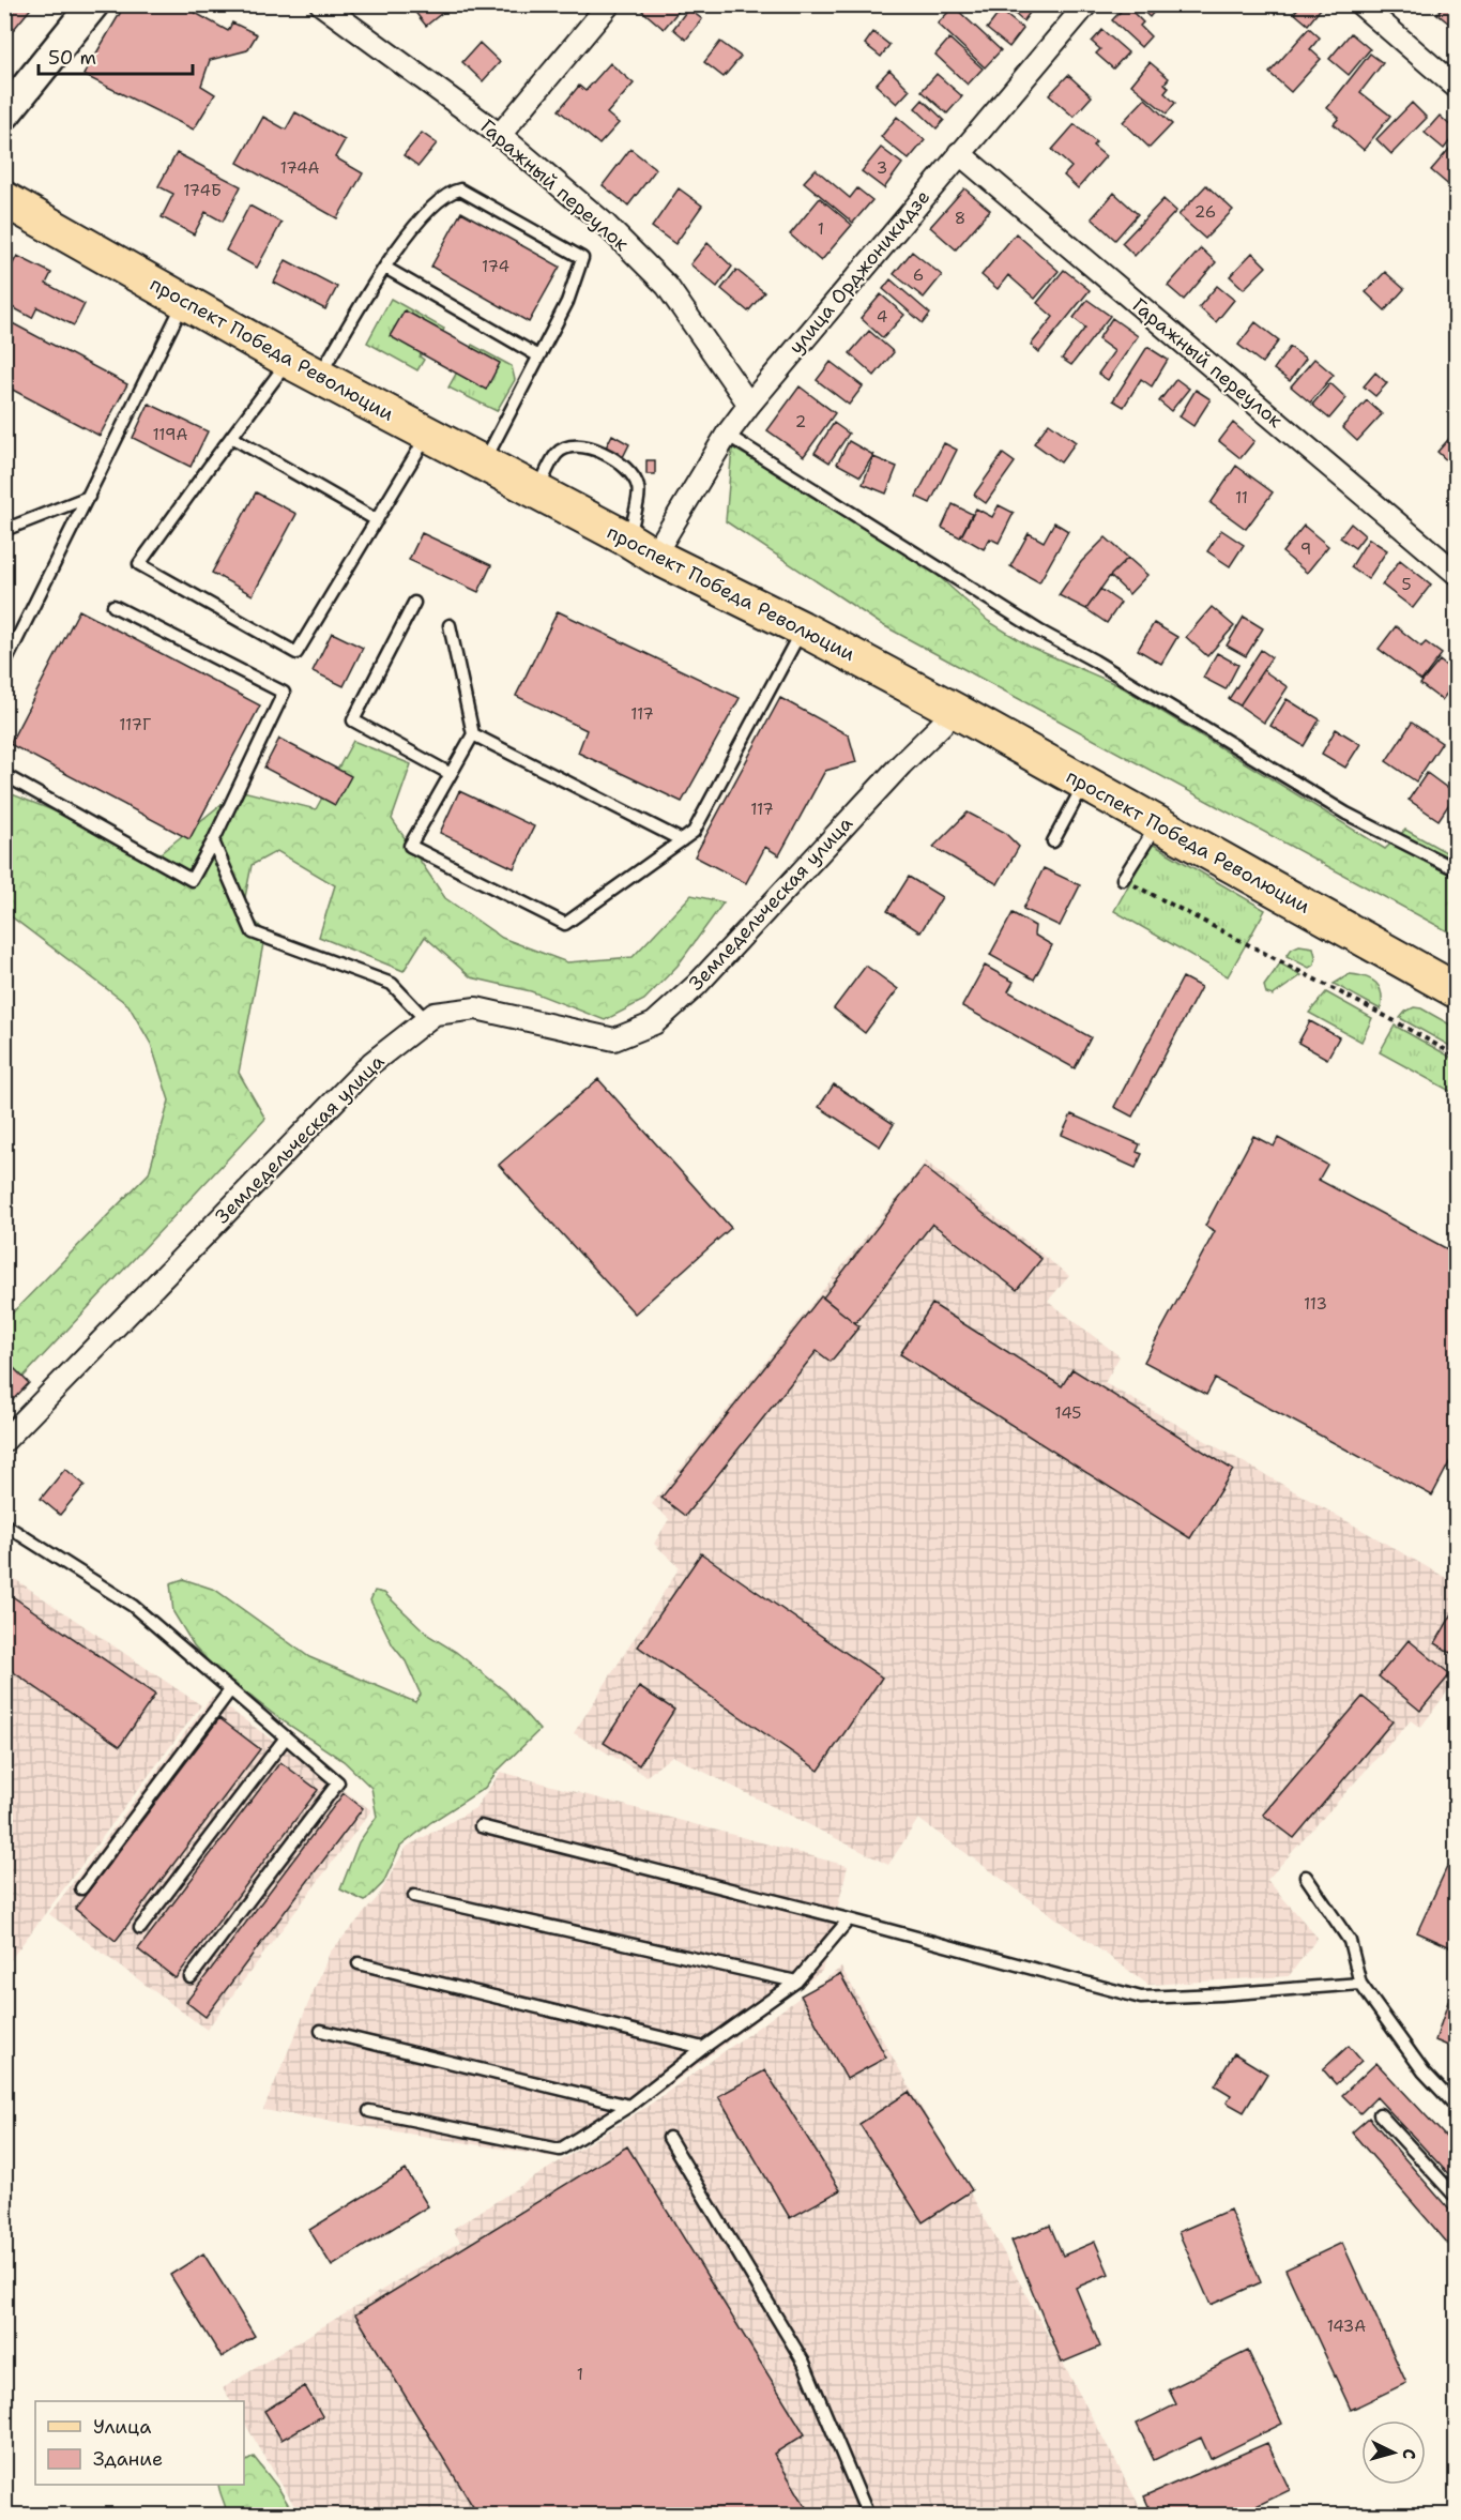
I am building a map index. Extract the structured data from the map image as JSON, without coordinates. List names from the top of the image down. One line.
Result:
{"streets":{"main road":["проспект Победа Революции"],"street":["Гаражный переулок","улица Орджоникидзе","Земледельческая улица"]},"crossings":[["Гаражный переулок","улица Орджоникидзе"],["улица Орджоникидзе","проспект Победа Революции"],["проспект Победа Революции","Земледельческая улица"]],"house_numbers":["174А","3","174Б","26","8","1","174","6","4","2","119А","11","9","5","117","117Г","117","113","145","143А","1"],"legend":["Улица","Здание"],"scale_bar":"50 m","north":"right"}
